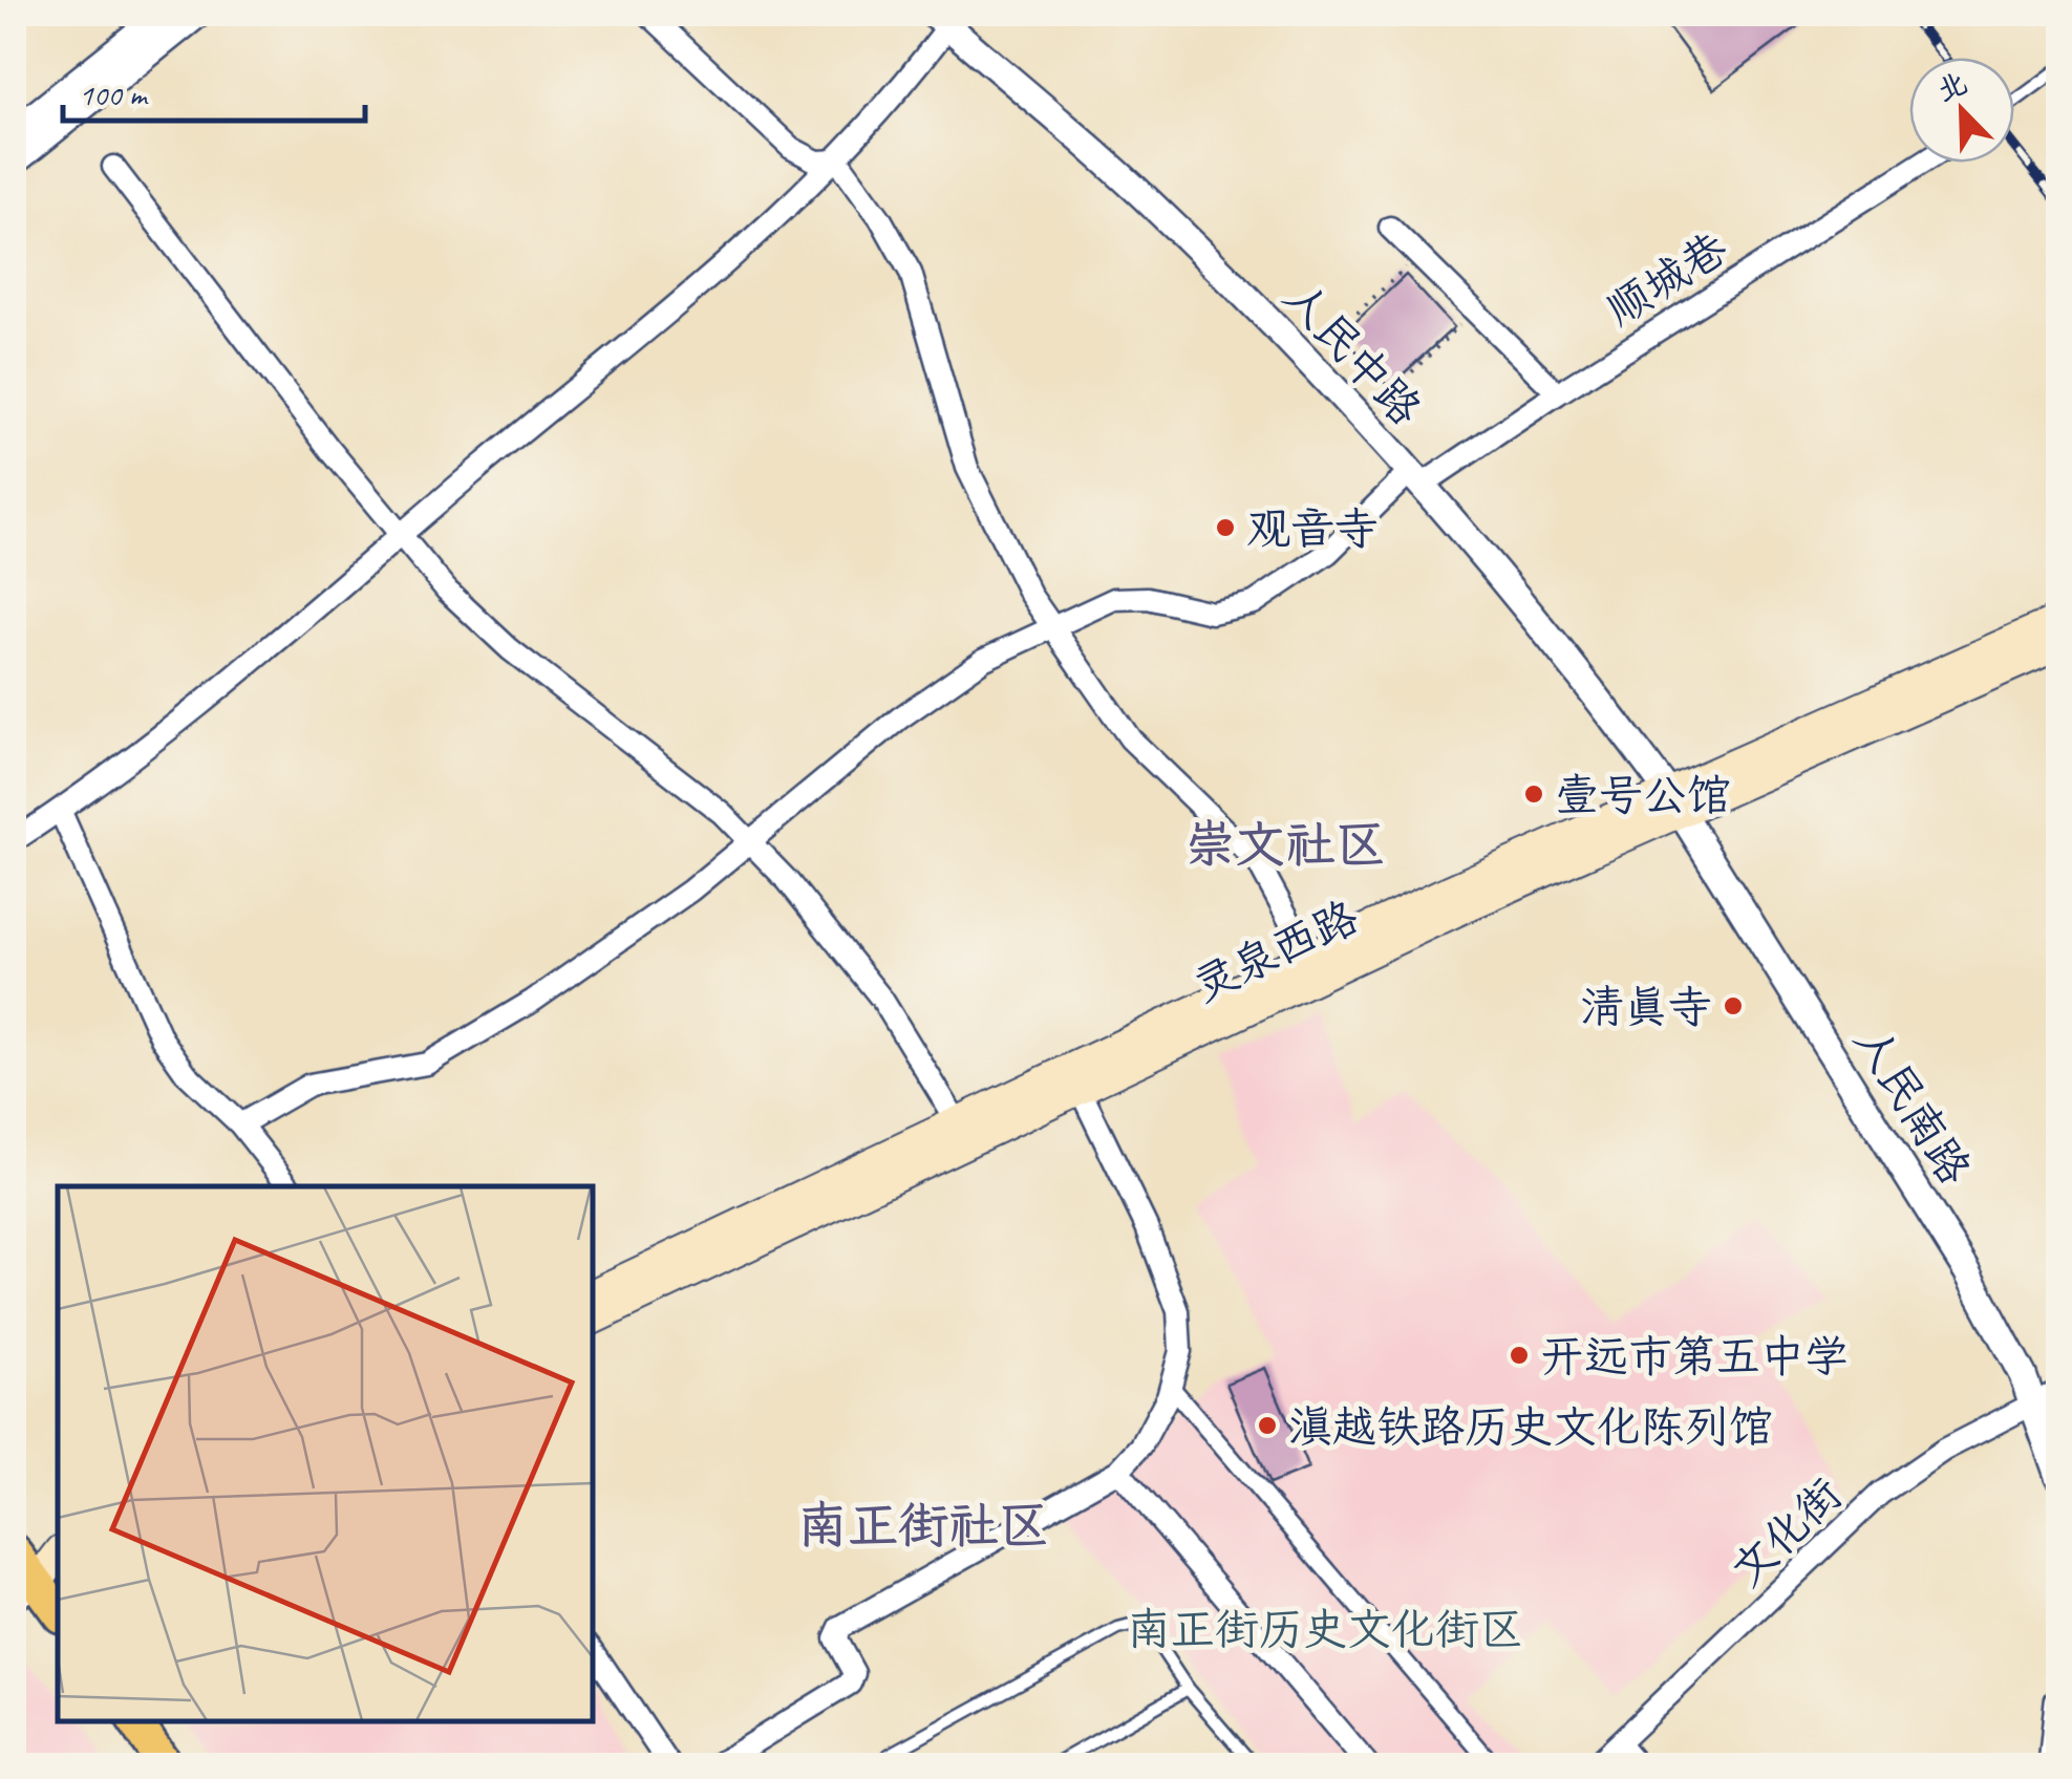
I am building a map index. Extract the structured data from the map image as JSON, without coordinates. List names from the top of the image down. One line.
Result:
{"streets":{"main road":["灵泉西路"],"street":["顺城巷","人民中路","人民南路","文化街"]},"crossings":[["顺城巷","人民中路"],["人民中路","灵泉西路"],["人民中路","人民南路"],["灵泉西路","人民南路"],["人民南路","文化街"]],"districts":["崇文社区","南正街社区"],"parks":["南正街历史文化街区"],"places":["观音寺","壹号公馆","清真寺","开远市第五中学","滇越铁路历史文化陈列馆"],"scale_bar":"100 m","north":"top left"}
